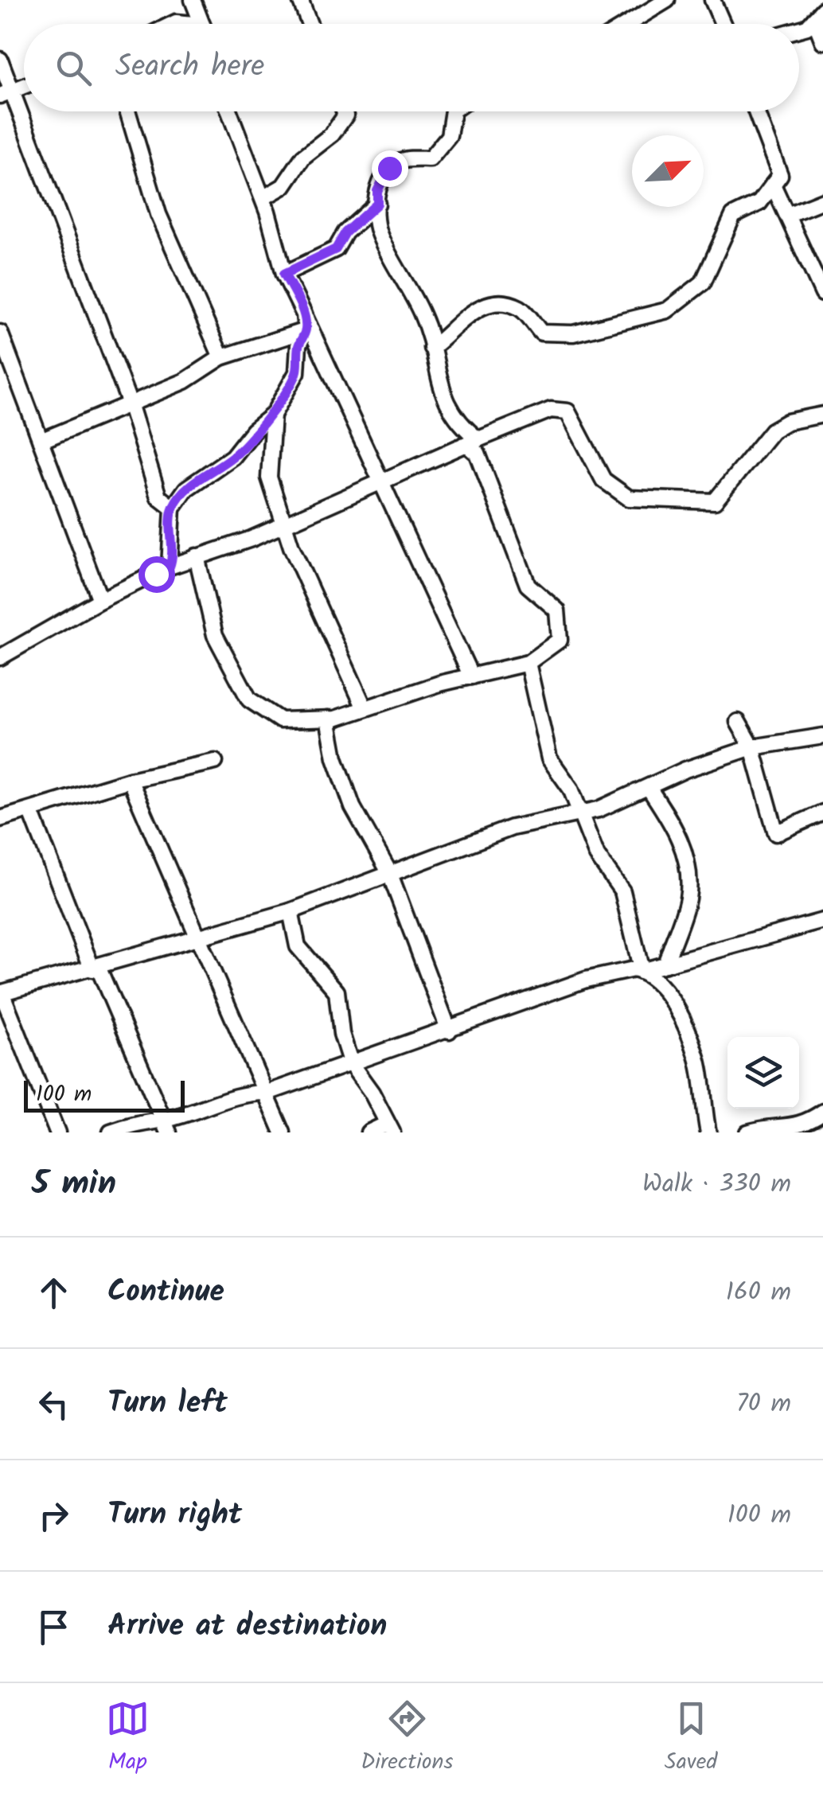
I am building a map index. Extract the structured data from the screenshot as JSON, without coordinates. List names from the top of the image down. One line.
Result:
{"scale_bar":"100 m","north":"top right","page":{"search":"Search here","scale":"100 m","heading":["5 min","Walk · 330 m"],"list":[["Continue","160 m"],["Turn left","70 m"],["Turn right","100 m"],"Arrive at destination"],"nav":["Map","Directions","Saved"]}}
